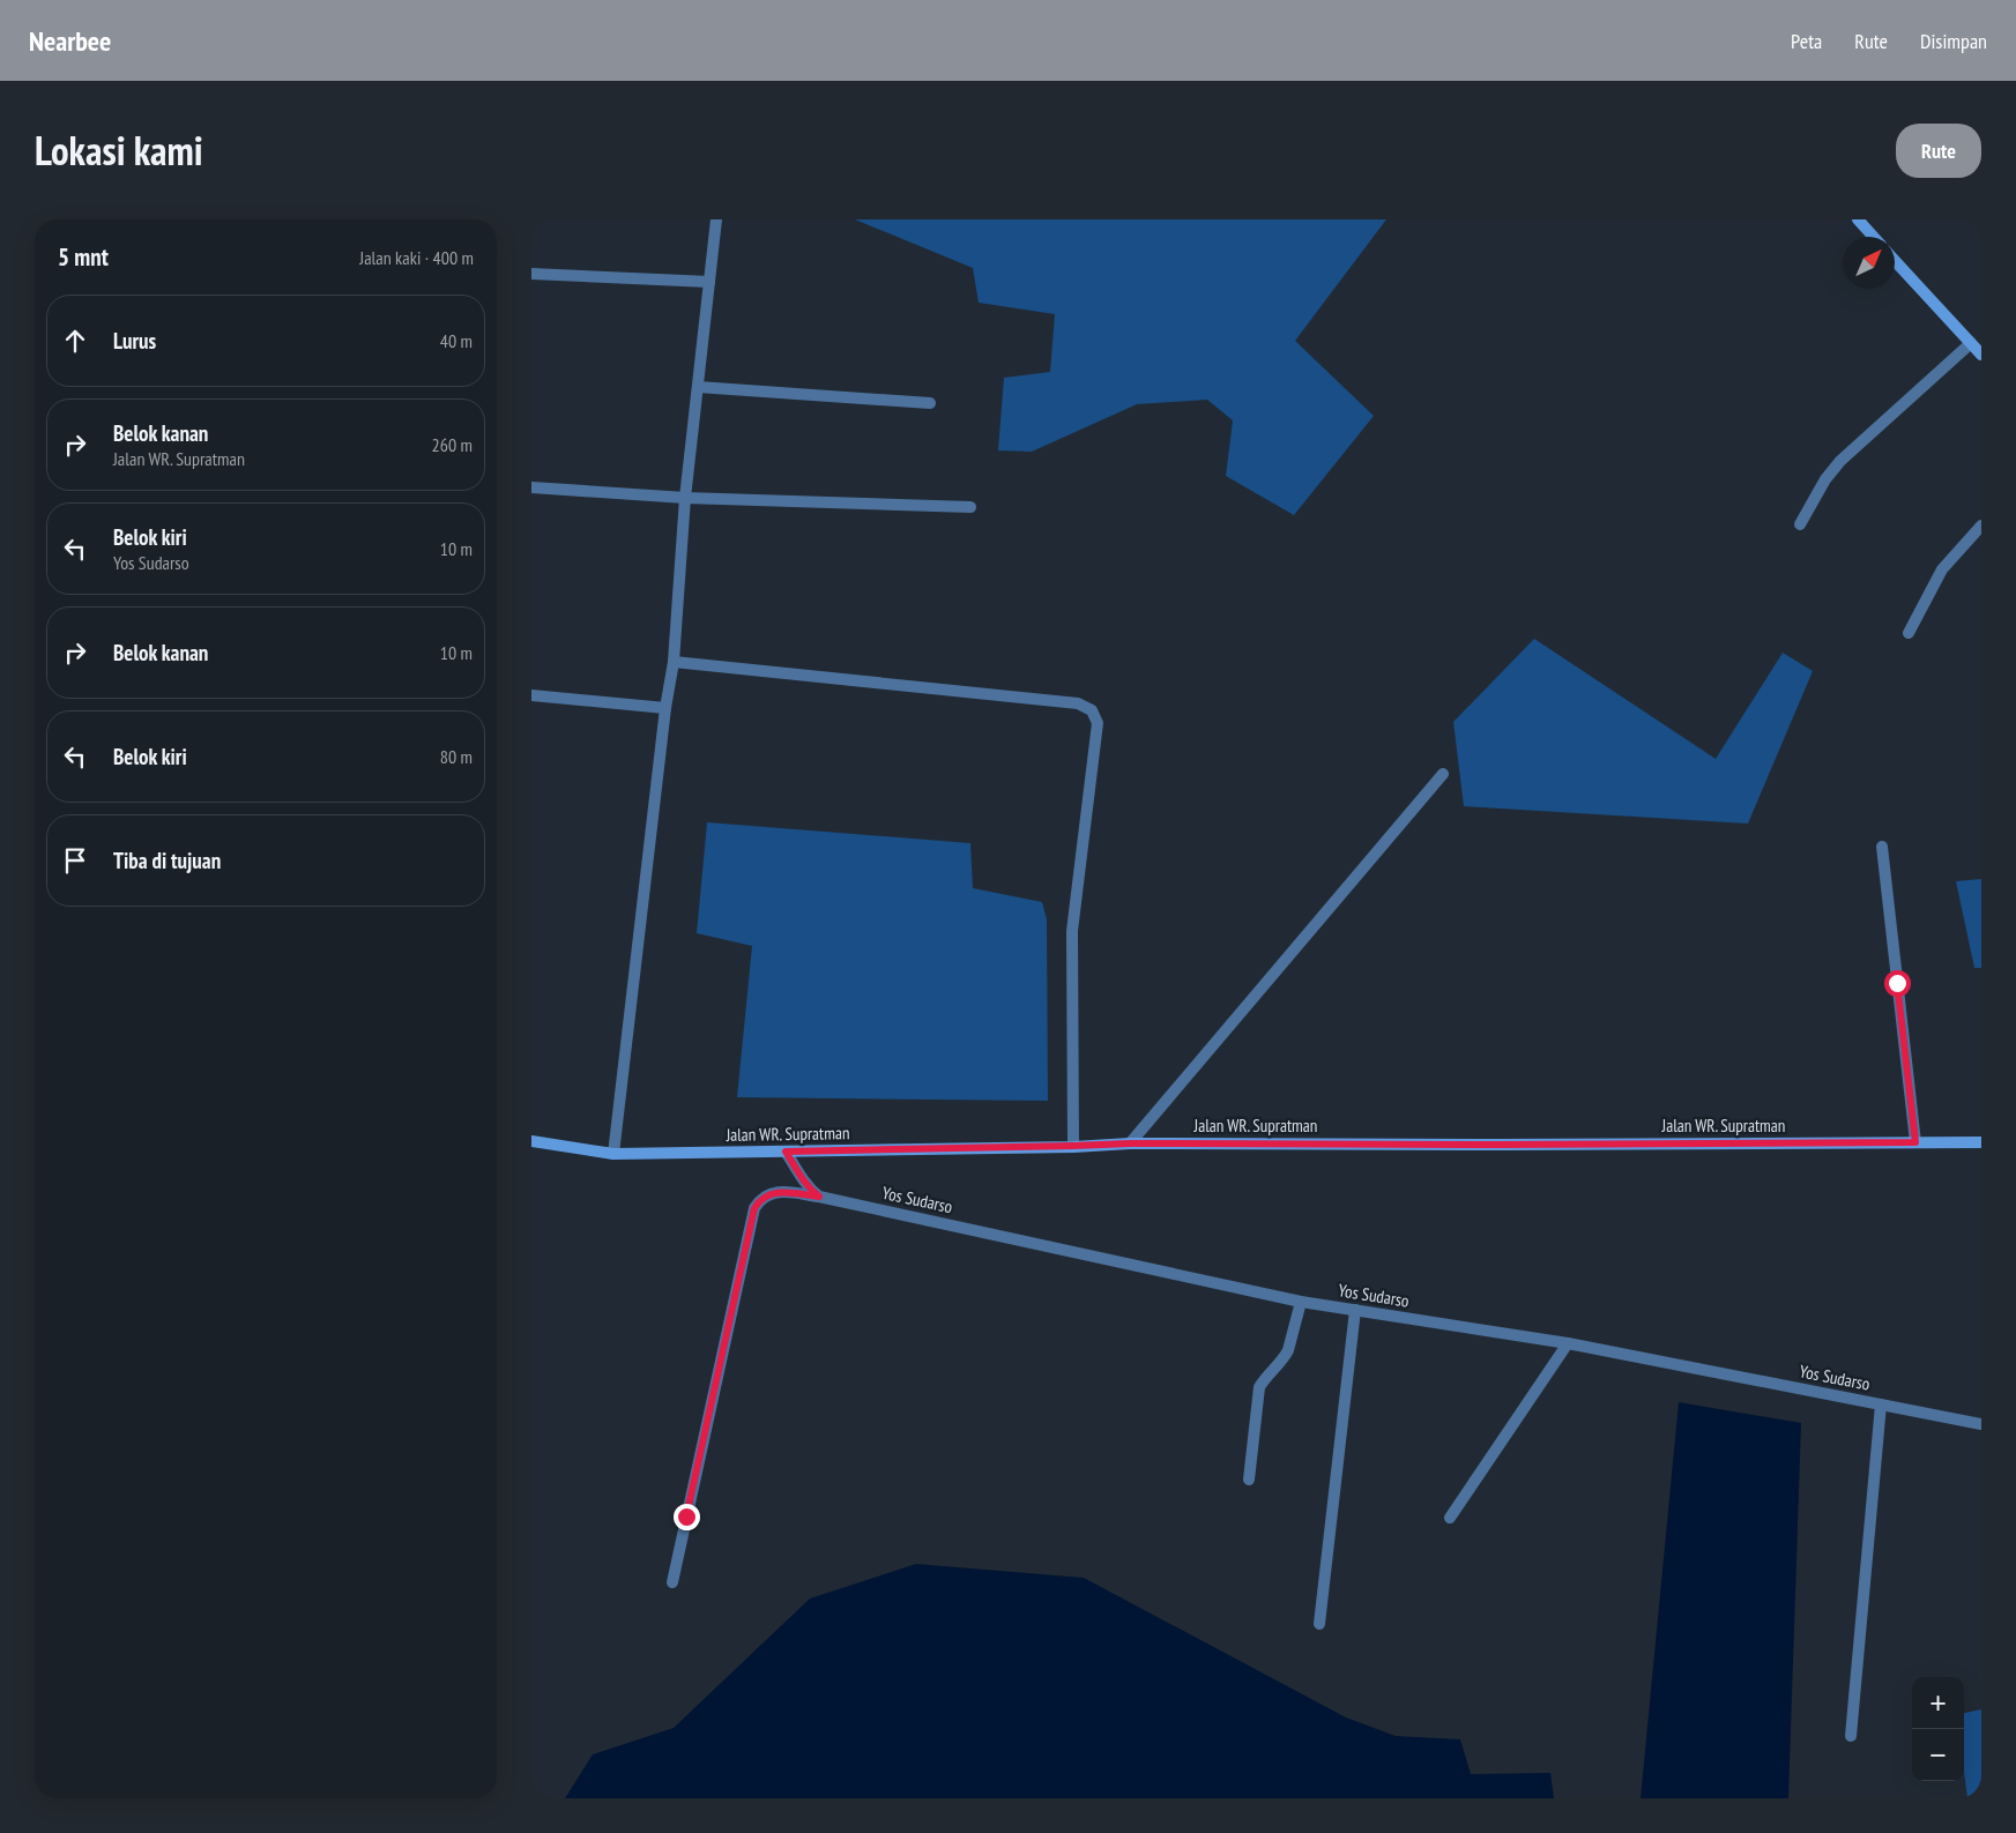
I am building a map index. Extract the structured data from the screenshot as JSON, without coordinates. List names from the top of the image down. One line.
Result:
{"streets":{"street":["Jalan WR. Supratman","Yos Sudarso"]},"north":"top right","page":{"header":"Nearbee","nav":["Peta","Rute","Disimpan"],"title":"Lokasi kami","buttons":"Rute","heading":["5 mnt","Jalan kaki · 400 m"],"list":[["Lurus","40 m"],["Belok kanan","Jalan WR. Supratman","260 m"],["Belok kiri","Yos Sudarso","10 m"],["Belok kanan","10 m"],["Belok kiri","80 m"],"Tiba di tujuan"],"map_buttons":["+","−"]}}
